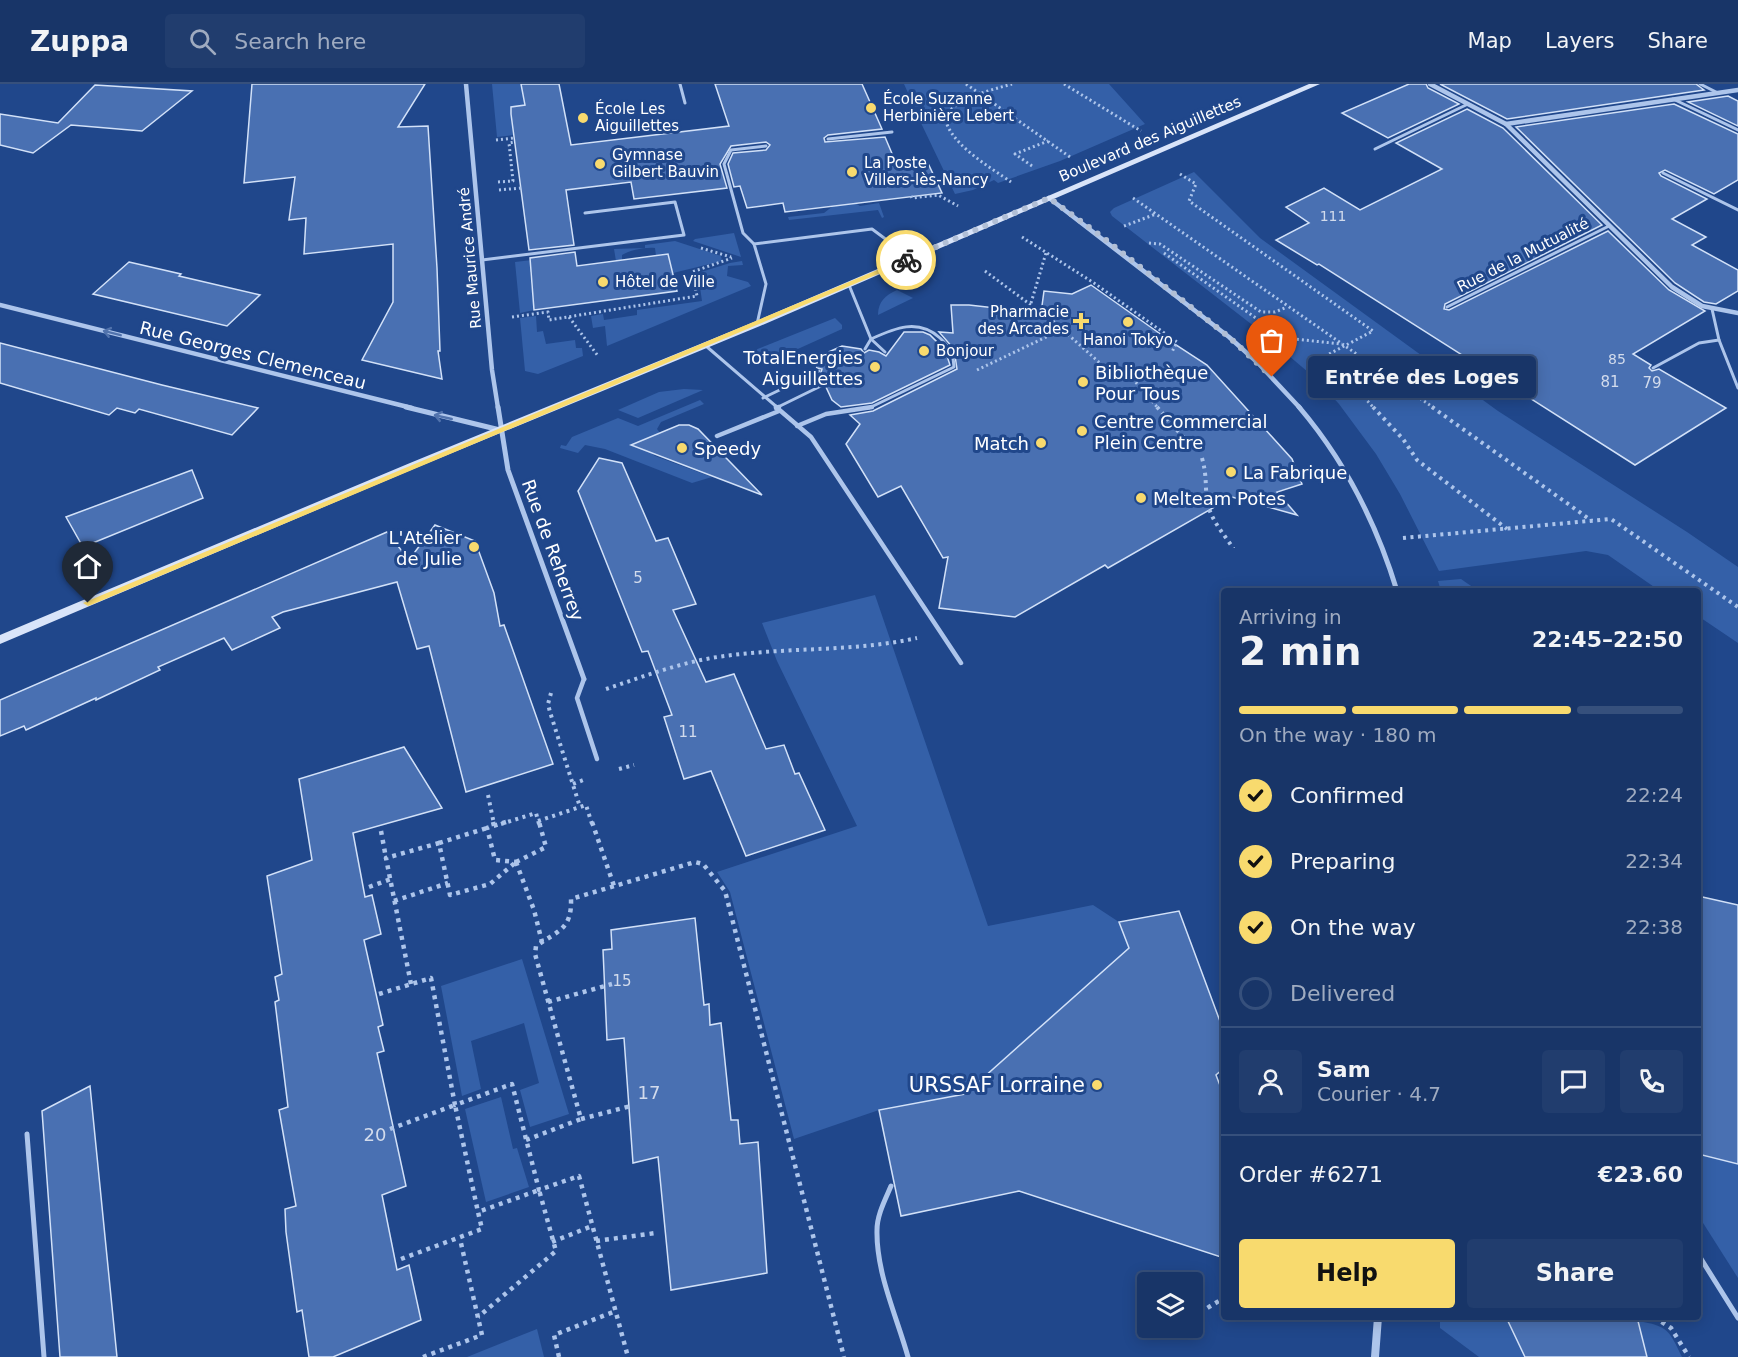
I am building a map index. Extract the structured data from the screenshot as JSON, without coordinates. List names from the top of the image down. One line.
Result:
{"streets":{"main road":["Boulevard des Aiguillettes"],"street":["Rue de la Mutualité","Rue Maurice André","Rue Georges Clemenceau","Rue de Reherrey"]},"crossings":[["Boulevard des Aiguillettes","Rue Maurice André"],["Boulevard des Aiguillettes","Rue Georges Clemenceau"],["Boulevard des Aiguillettes","Rue de Reherrey"],["Rue Maurice André","Rue Georges Clemenceau"],["Rue Maurice André","Rue de Reherrey"],["Rue Georges Clemenceau","Rue de Reherrey"]],"one_way":["Rue Georges Clemenceau"],"places":{"other":["École Suzanne Herbinière Lebert","École Les Aiguillettes","Gymnase Gilbert Bauvin","La Poste Villers-lès-Nancy","Hôtel de Ville","Hanoi Tokyo","Bonjour","TotalEnergies Aiguillettes","Entrée des Loges","Bibliothèque Pour Tous","Centre Commercial Plein Centre","Match","Speedy","La Fabrique","Melteam Potes","L'Atelier de Julie","URSSAF Lorraine"],"health":["Pharmacie des Arcades"]},"house_numbers":["111","85","81","79","5","11","15","17","20"],"page":{"header":"Zuppa","search":"Search here","nav":["Map","Layers","Share"],"bubble":"Entrée des Loges","heading":["2 min","Arriving in","22:45–22:50"],"panel":["Sam","Courier · 4.7","Order #6271","€23.60"],"bar":"On the way · 180 m","list":[["Confirmed","22:24"],["Preparing","22:34"],["On the way","22:38"],"Delivered"],"buttons":["Help","Share"]}}
